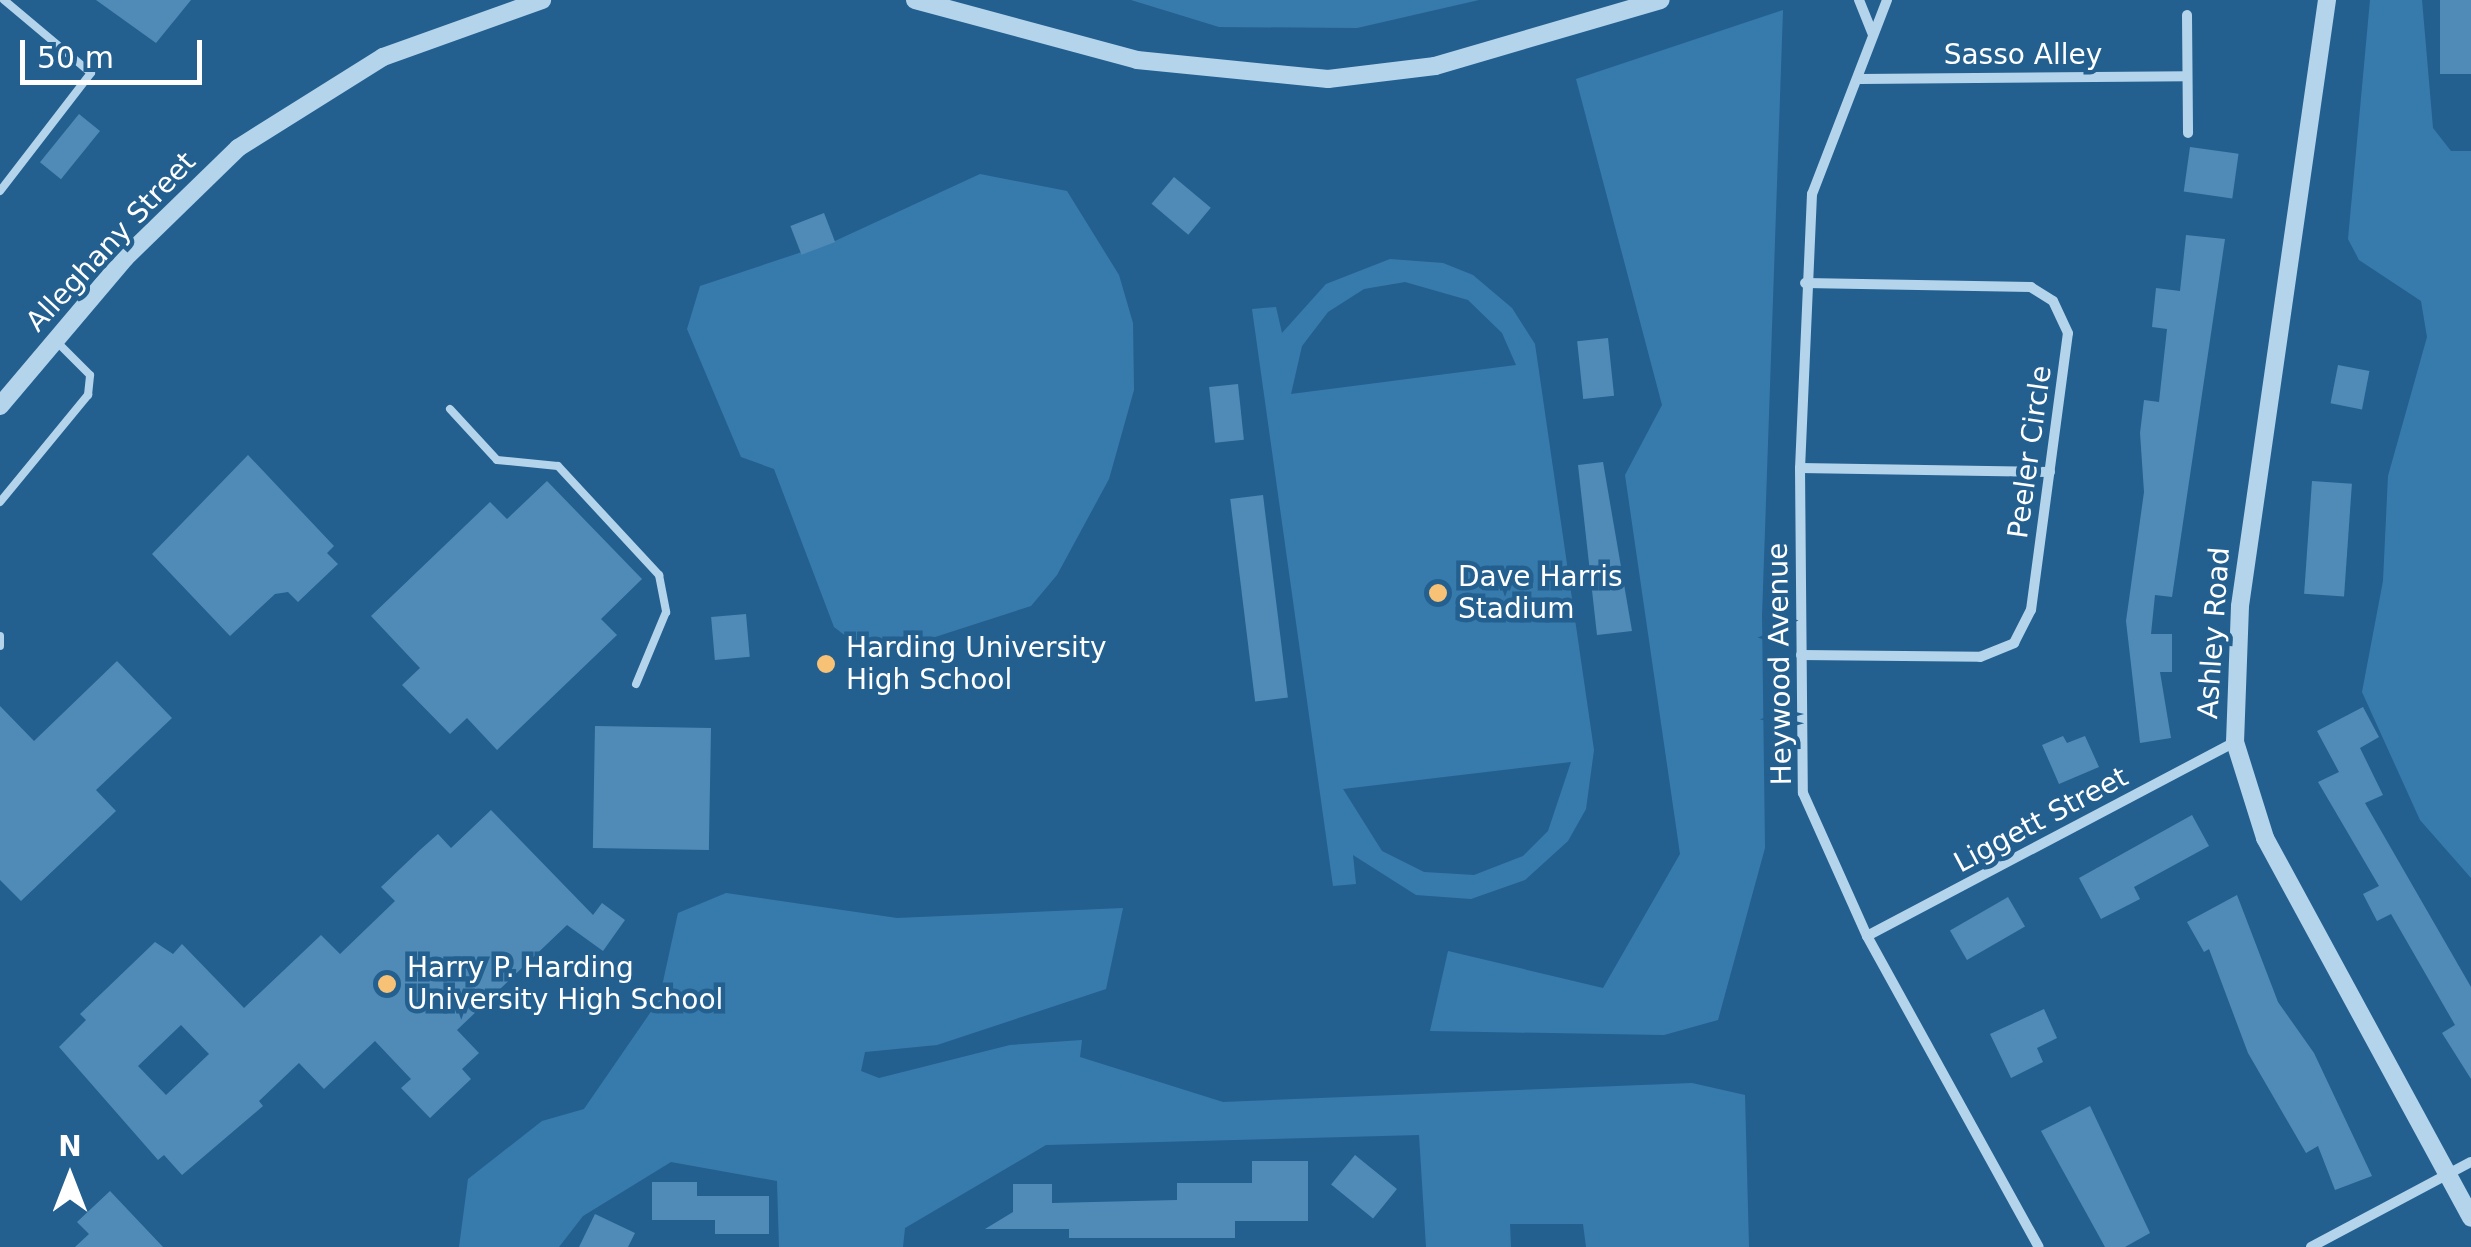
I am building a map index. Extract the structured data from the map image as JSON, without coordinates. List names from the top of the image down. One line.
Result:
{"streets":{"street":["Sasso Alley","Alleghany Street","Peeler Circle","Ashley Road","Heywood Avenue","Liggett Street"]},"crossings":[["Sasso Alley","Heywood Avenue"],["Peeler Circle","Heywood Avenue"],["Ashley Road","Liggett Street"],["Heywood Avenue","Liggett Street"]],"places":["Dave Harris Stadium","Harding University High School","Harry P. Harding University High School"],"scale_bar":"50 m","north":"top"}
